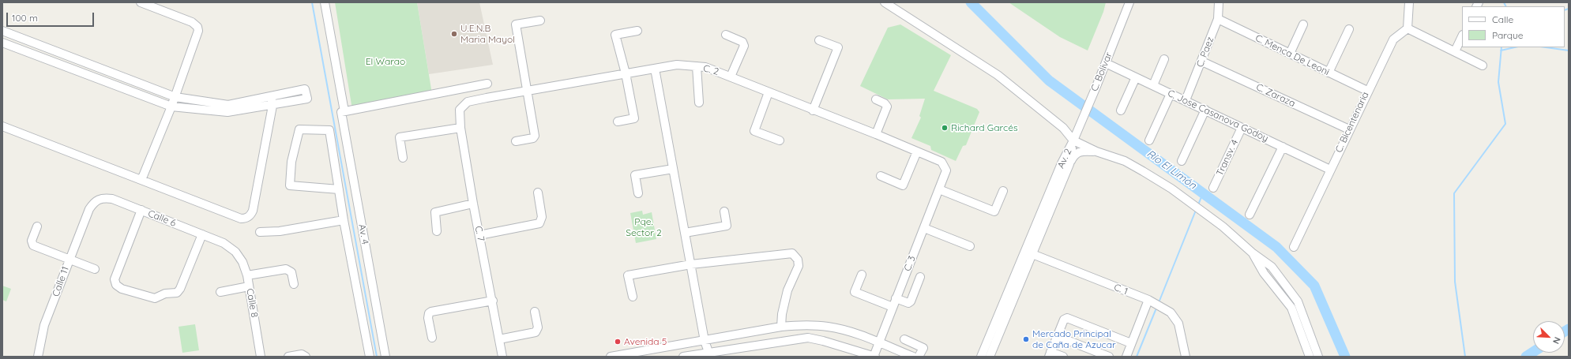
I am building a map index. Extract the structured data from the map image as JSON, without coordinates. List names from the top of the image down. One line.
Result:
{"streets":{"street":["C. Paez","C. Menca De Leoni","C. 2","C. Bolivar","C. Zaraza","C. Jose Casanova Godoy","C. Bicentenaria","Transv. 4","Av. 2","Calle 6","C. 7","Av. 4","C. 3","Calle 11","C. 1","Calle 8"]},"crossings":[["C. Paez","C. Menca De Leoni"],["C. Paez","C. Zaraza"],["C. Paez","C. Jose Casanova Godoy"],["C. Menca De Leoni","C. Bicentenaria"],["C. 2","C. 7"],["C. 2","C. 3"],["C. Bolivar","C. Jose Casanova Godoy"],["C. Bolivar","Av. 2"],["C. Zaraza","C. Bicentenaria"],["C. Jose Casanova Godoy","C. Bicentenaria"],["C. Jose Casanova Godoy","Transv. 4"],["Av. 2","C. 1"],["Calle 6","Calle 11"],["Calle 6","Calle 8"]],"water":["Río El Limón"],"parks":["El Warao","Pqe. Sector 2"],"places":["U.E.N.B Maria Mayol","Richard Garcés","Mercado Principal de Caña de Azucar","Avenida 5"],"legend":["Calle","Parque"],"scale_bar":"100 m","north":"bottom right"}
